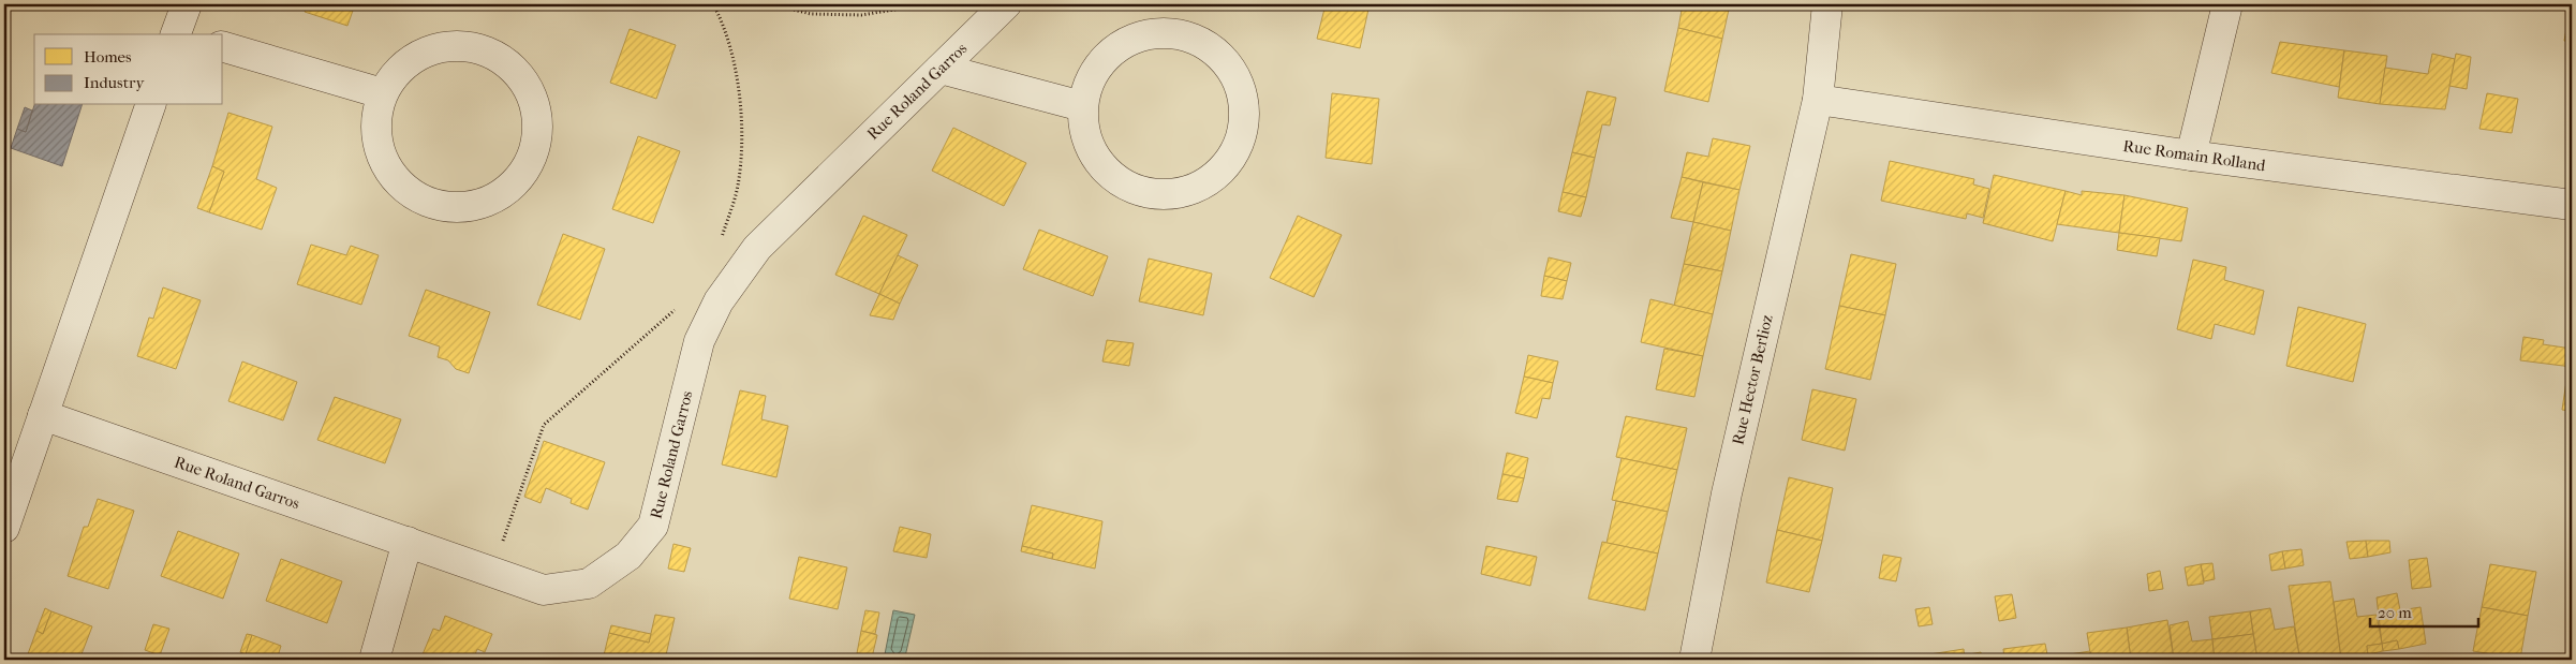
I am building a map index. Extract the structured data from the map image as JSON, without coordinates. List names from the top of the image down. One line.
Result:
{"streets":{"street":["Rue Roland Garros","Rue Romain Rolland","Rue Hector Berlioz"]},"crossings":[["Rue Romain Rolland","Rue Hector Berlioz"]],"legend":["Homes","Industry"],"scale_bar":"20 m"}
